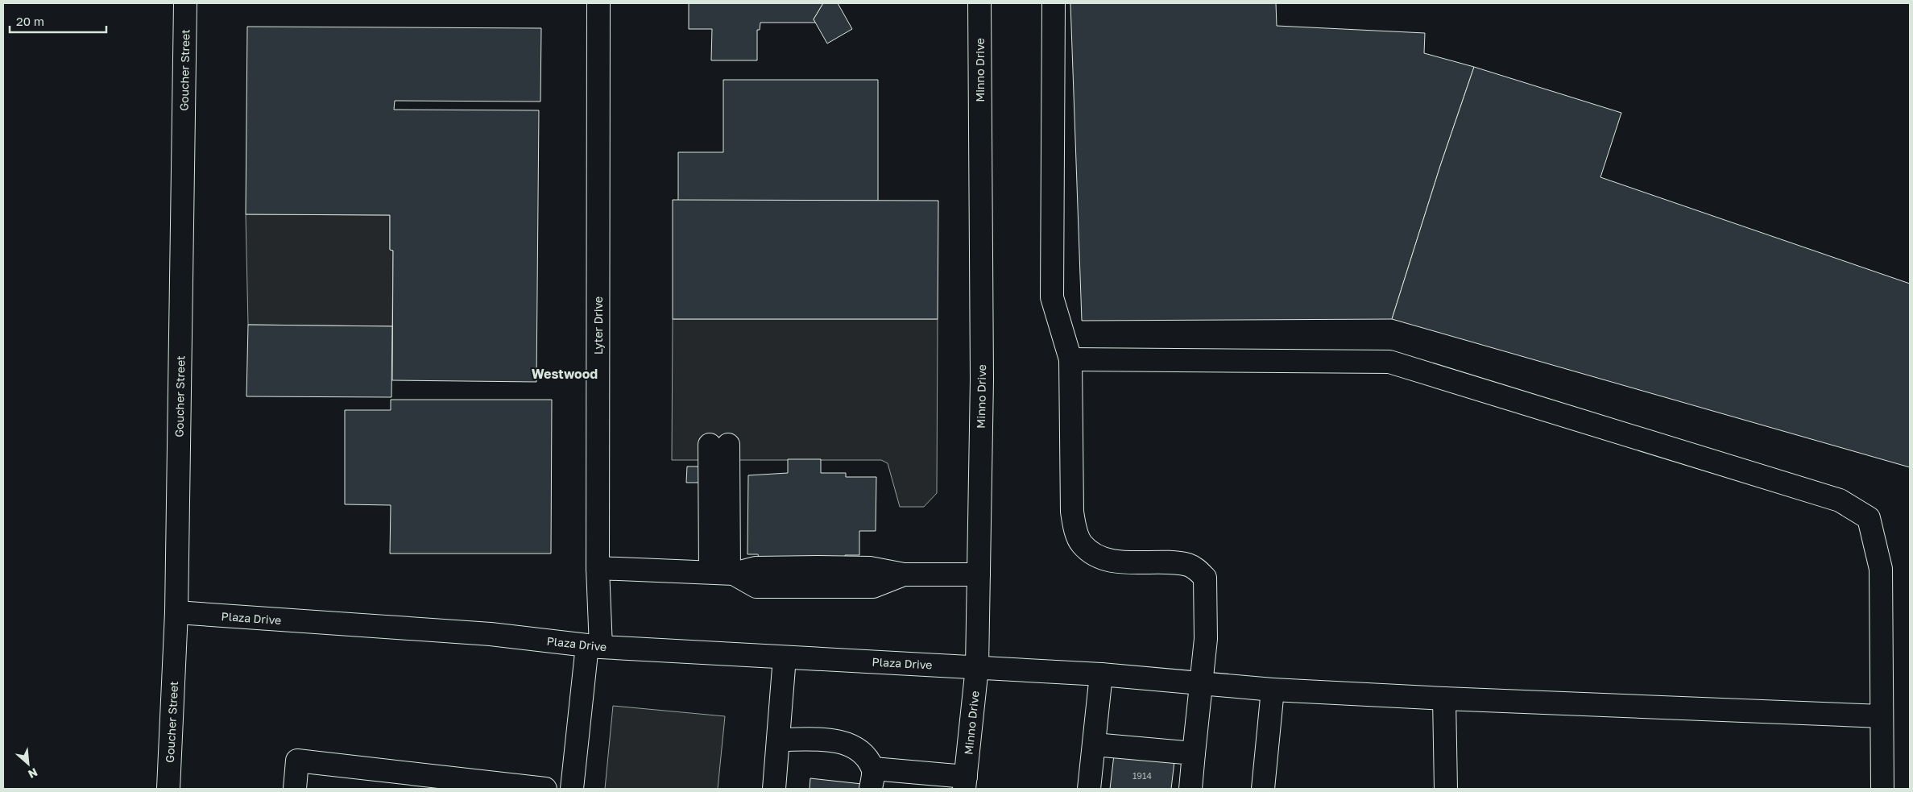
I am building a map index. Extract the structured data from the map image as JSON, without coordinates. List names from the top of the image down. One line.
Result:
{"streets":{"street":["Goucher Street","Minno Drive","Lyter Drive","Plaza Drive"]},"crossings":[["Goucher Street","Plaza Drive"],["Minno Drive","Plaza Drive"],["Lyter Drive","Plaza Drive"]],"districts":["Westwood"],"house_numbers":["1914"],"scale_bar":"20 m","north":"bottom right"}
